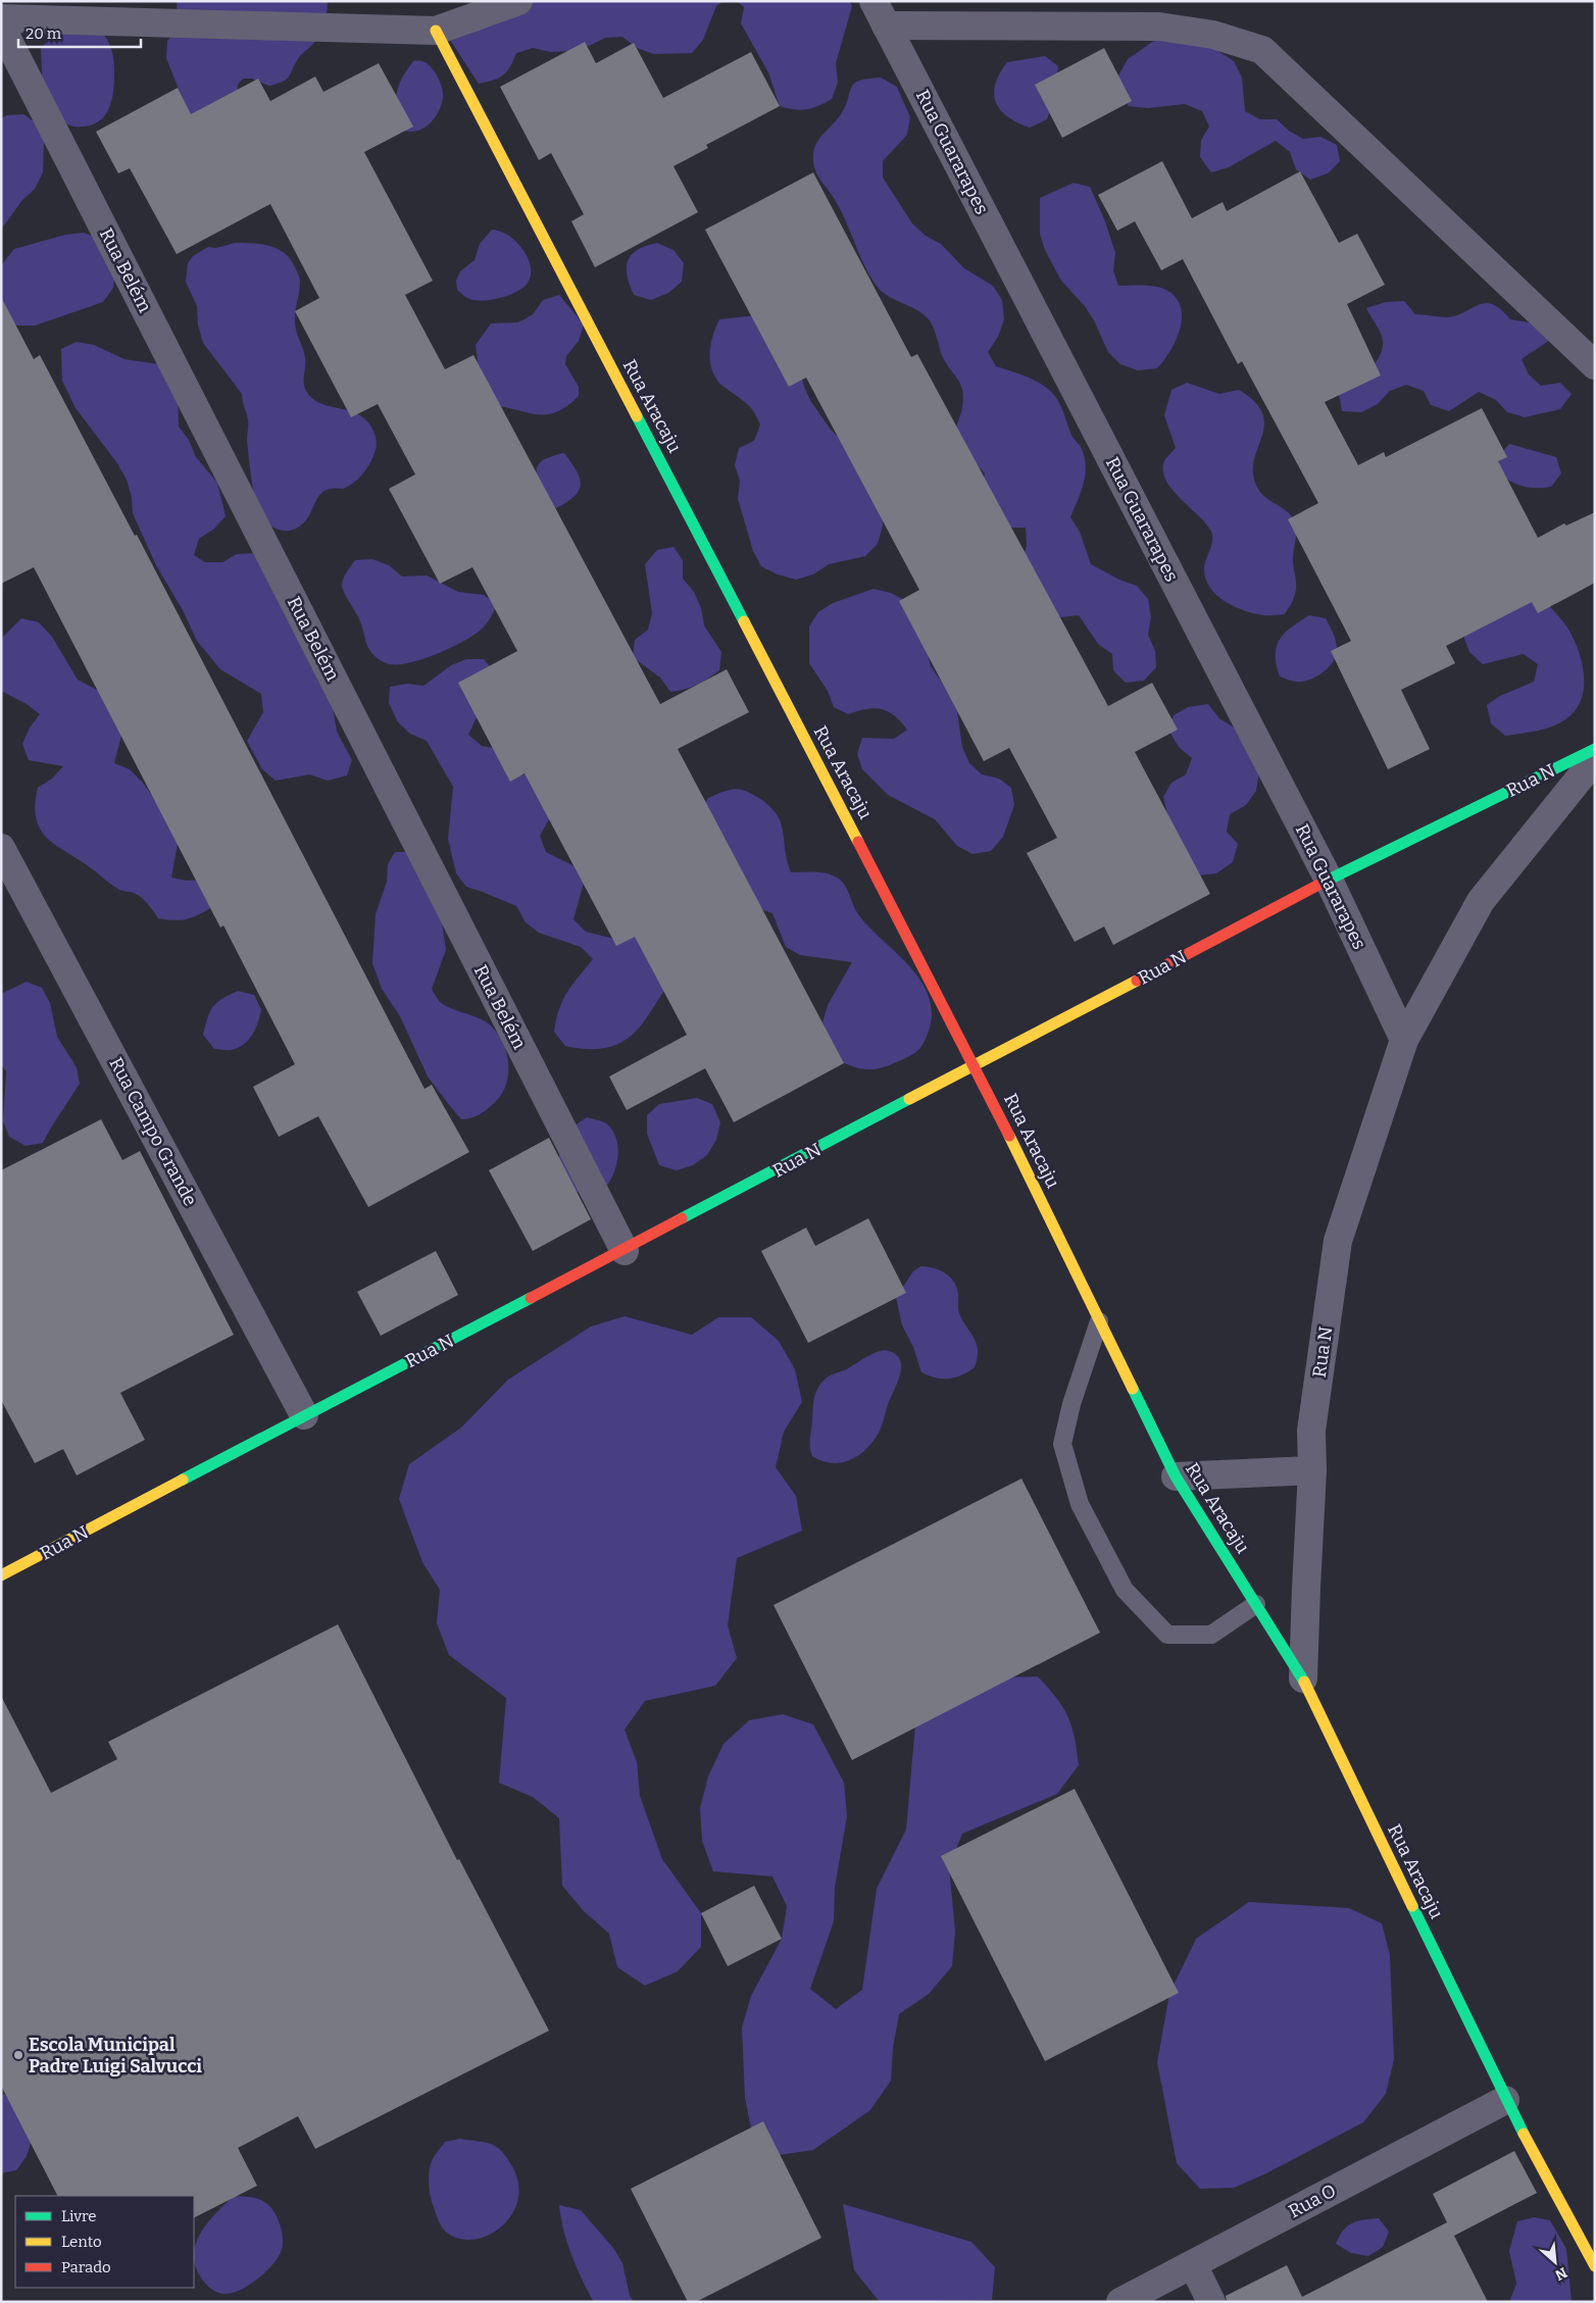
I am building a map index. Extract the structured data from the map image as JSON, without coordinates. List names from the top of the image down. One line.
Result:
{"streets":{"street":["Rua Guararapes","Rua Belém","Rua Aracaju","Rua N","Rua Campo Grande","Rua O"]},"crossings":[["Rua Guararapes","Rua N"],["Rua Belém","Rua N"],["Rua Aracaju","Rua N"],["Rua Aracaju","Rua O"],["Rua N","Rua Campo Grande"]],"places":["Escola Municipal Padre Luigi Salvucci"],"legend":["Livre","Lento","Parado"],"scale_bar":"20 m","north":"bottom right"}
